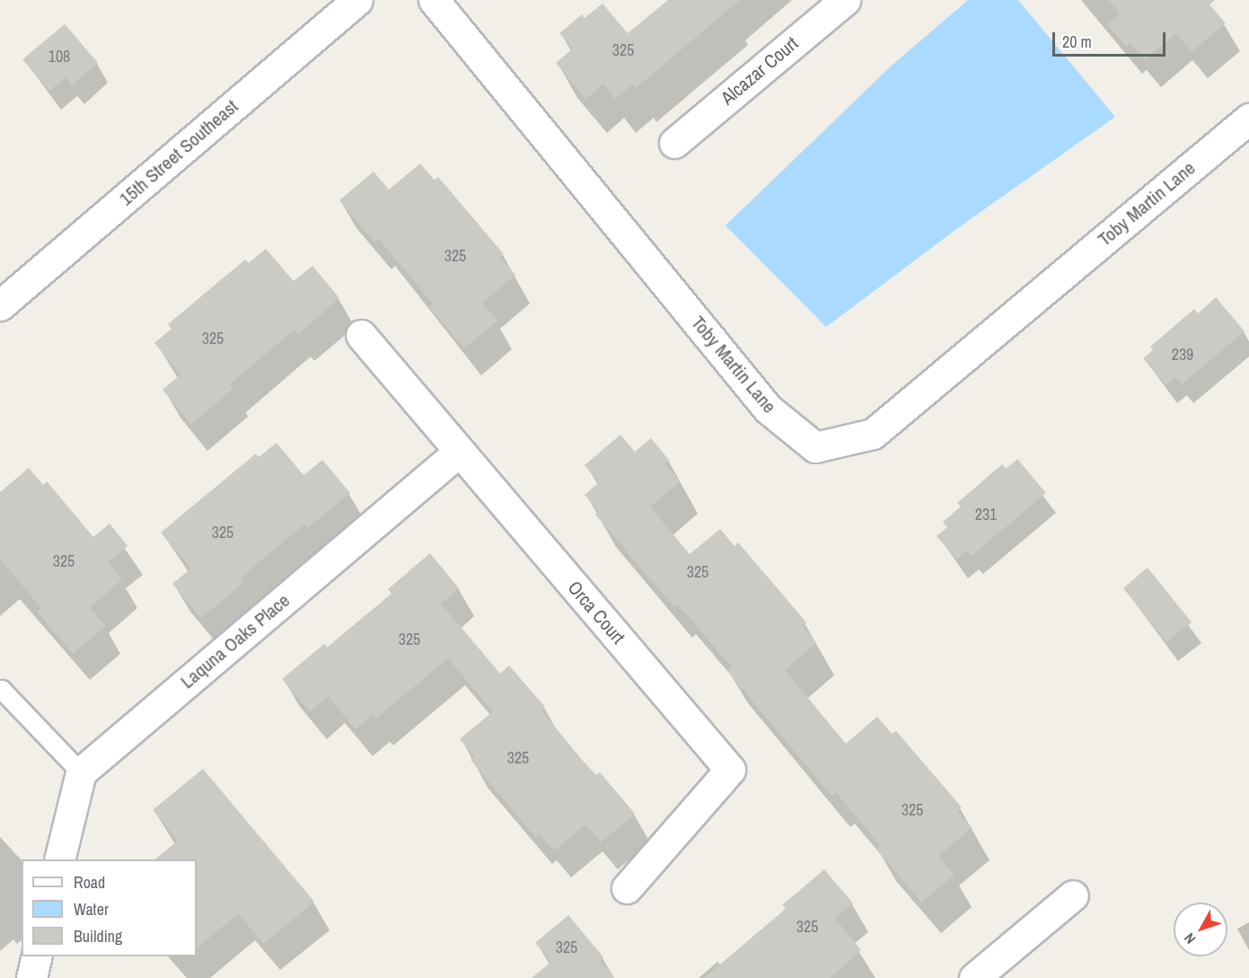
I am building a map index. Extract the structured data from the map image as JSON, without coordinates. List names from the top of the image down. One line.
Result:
{"streets":{"street":["Alcazar Court","15th Street Southeast","Toby Martin Lane","Orca Court","Laquna Oaks Place"]},"crossings":[["Orca Court","Laquna Oaks Place"]],"house_numbers":["325","108","325","325","239","231","325","325","325","325","325","325","325","325"],"legend":["Road","Water","Building"],"scale_bar":"20 m","north":"bottom left"}
